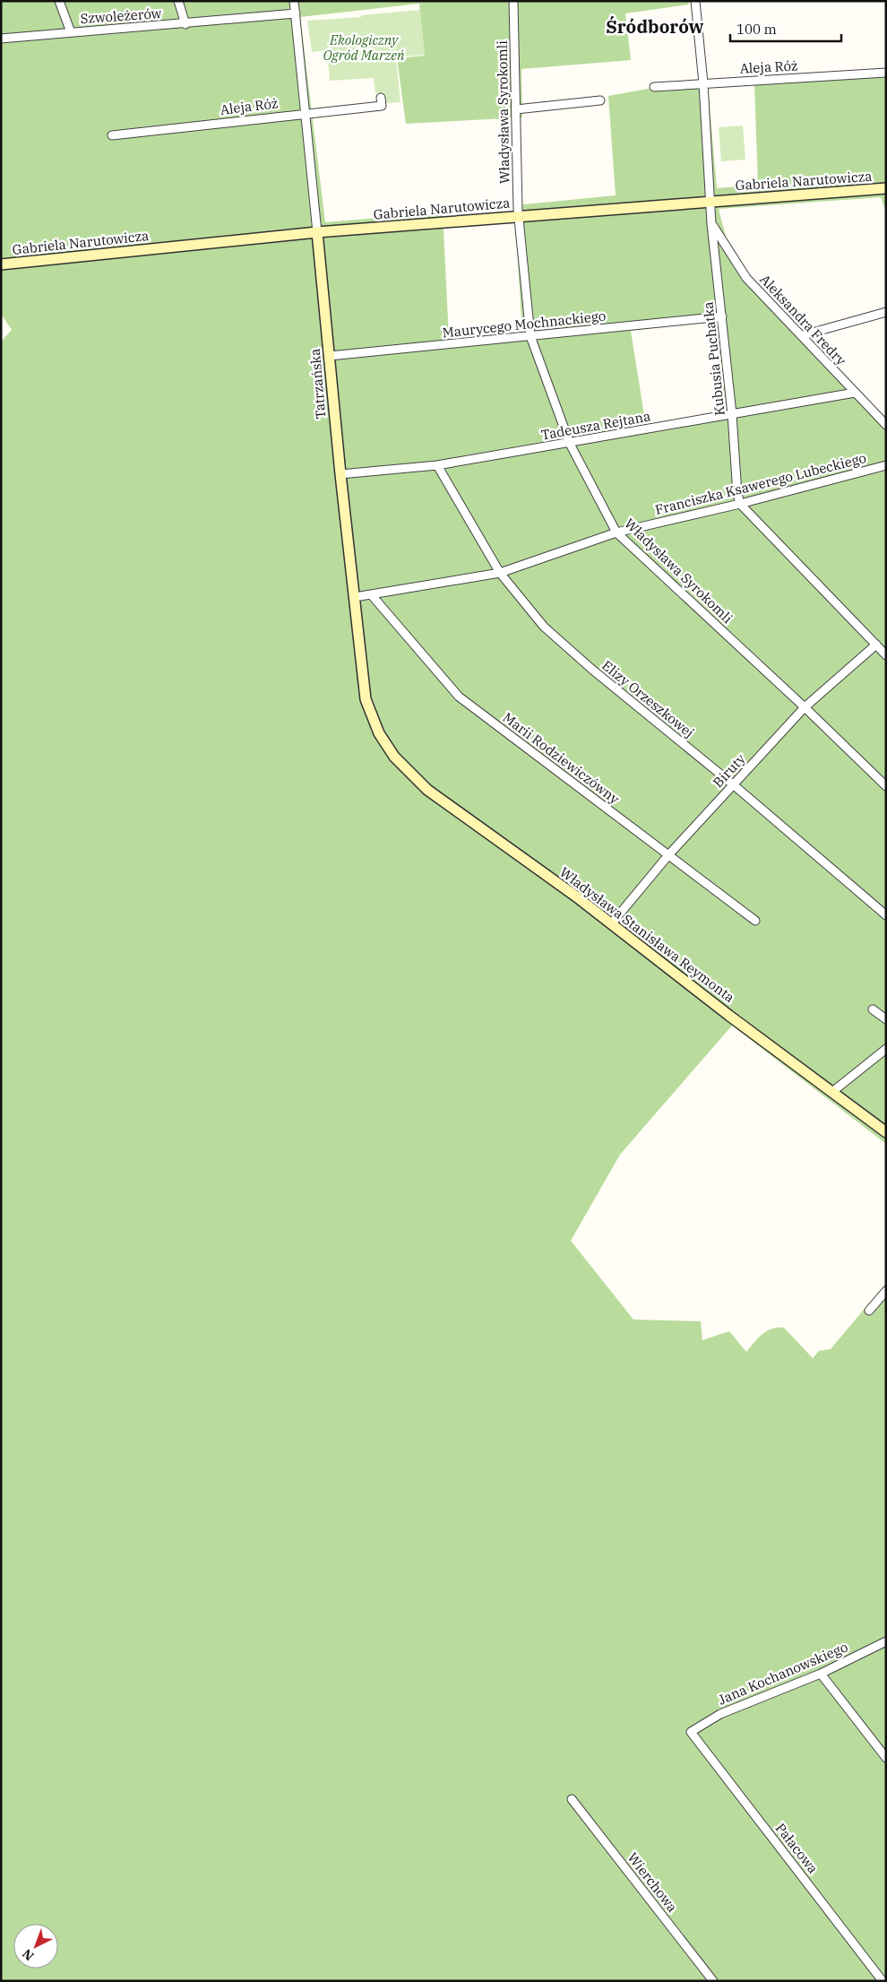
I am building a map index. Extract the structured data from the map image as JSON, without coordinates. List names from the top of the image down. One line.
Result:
{"streets":{"street":["Szwoleżerów","Aleja Róż","Władysława Syrokomli","Gabriela Narutowicza","Aleksandra Fredry","Maurycego Mochnackiego","Kubusia Puchatka","Tatrzańska","Tadeusza Rejtana","Franciszka Ksawerego Lubeckiego","Elizy Orzeszkowej","Marii Rodziewiczówny","Biruty","Władysława Stanisława Reymonta","Jana Kochanowskiego","Pałacowa","Wierchowa"]},"crossings":[["Szwoleżerów","Tatrzańska"],["Aleja Róż","Kubusia Puchatka"],["Aleja Róż","Tatrzańska"],["Władysława Syrokomli","Gabriela Narutowicza"],["Władysława Syrokomli","Maurycego Mochnackiego"],["Władysława Syrokomli","Tadeusza Rejtana"],["Władysława Syrokomli","Franciszka Ksawerego Lubeckiego"],["Władysława Syrokomli","Biruty"],["Gabriela Narutowicza","Kubusia Puchatka"],["Gabriela Narutowicza","Tatrzańska"],["Aleksandra Fredry","Kubusia Puchatka"],["Aleksandra Fredry","Tadeusza Rejtana"],["Maurycego Mochnackiego","Kubusia Puchatka"],["Maurycego Mochnackiego","Tatrzańska"],["Kubusia Puchatka","Tadeusza Rejtana"],["Kubusia Puchatka","Franciszka Ksawerego Lubeckiego"],["Tatrzańska","Tadeusza Rejtana"],["Tatrzańska","Franciszka Ksawerego Lubeckiego"],["Tatrzańska","Władysława Stanisława Reymonta"],["Tadeusza Rejtana","Elizy Orzeszkowej"],["Franciszka Ksawerego Lubeckiego","Elizy Orzeszkowej"],["Franciszka Ksawerego Lubeckiego","Marii Rodziewiczówny"],["Elizy Orzeszkowej","Biruty"],["Marii Rodziewiczówny","Biruty"],["Biruty","Władysława Stanisława Reymonta"],["Jana Kochanowskiego","Pałacowa"]],"districts":["Śródborów"],"parks":["Ekologiczny Ogród Marzeń"],"scale_bar":"100 m","north":"bottom left"}
